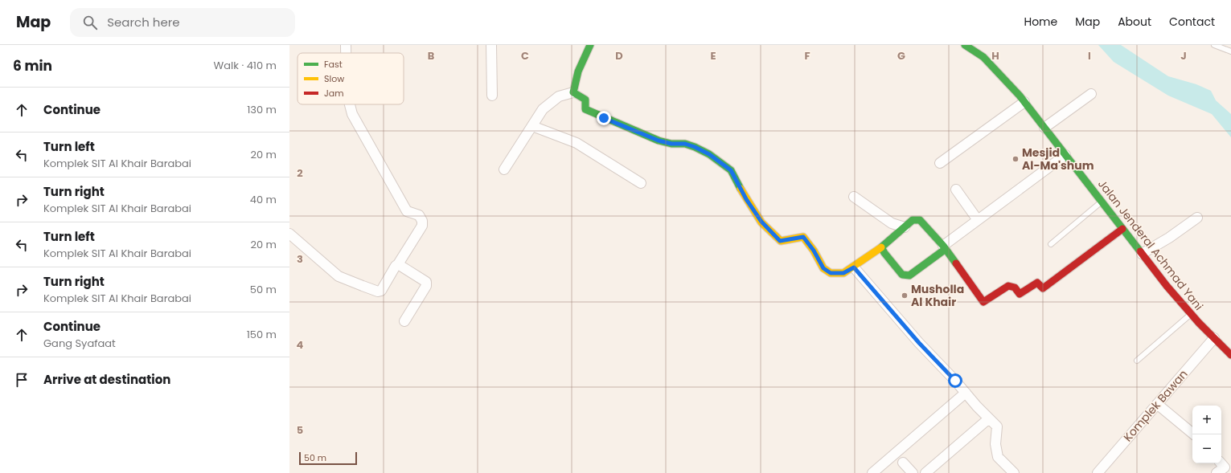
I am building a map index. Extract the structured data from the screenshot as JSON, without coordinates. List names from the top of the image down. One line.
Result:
{"streets":{"street":["Jalan Jenderal Achmad Yani","Komplek Bawan"]},"crossings":[["Jalan Jenderal Achmad Yani","Komplek Bawan"]],"places":["Mesjid Al-Ma'shum","Musholla Al Khair"],"legend":["Fast","Slow","Jam"],"scale_bar":"50 m","page":{"header":"Map","search":"Search here","nav":["Home","Map","About","Contact"],"heading":["6 min","Walk · 410 m"],"list":[["Continue","130 m"],["Turn left","Komplek SIT Al Khair Barabai","20 m"],["Turn right","Komplek SIT Al Khair Barabai","40 m"],["Turn left","Komplek SIT Al Khair Barabai","20 m"],["Turn right","Komplek SIT Al Khair Barabai","50 m"],["Continue","Gang Syafaat","150 m"],"Arrive at destination"],"map_buttons":["+","−"],"scale":"50 m"},"grid":{"columns":["B","C","D","E","F","G","H","I","J"],"rows":["2","3","4","5"]}}
